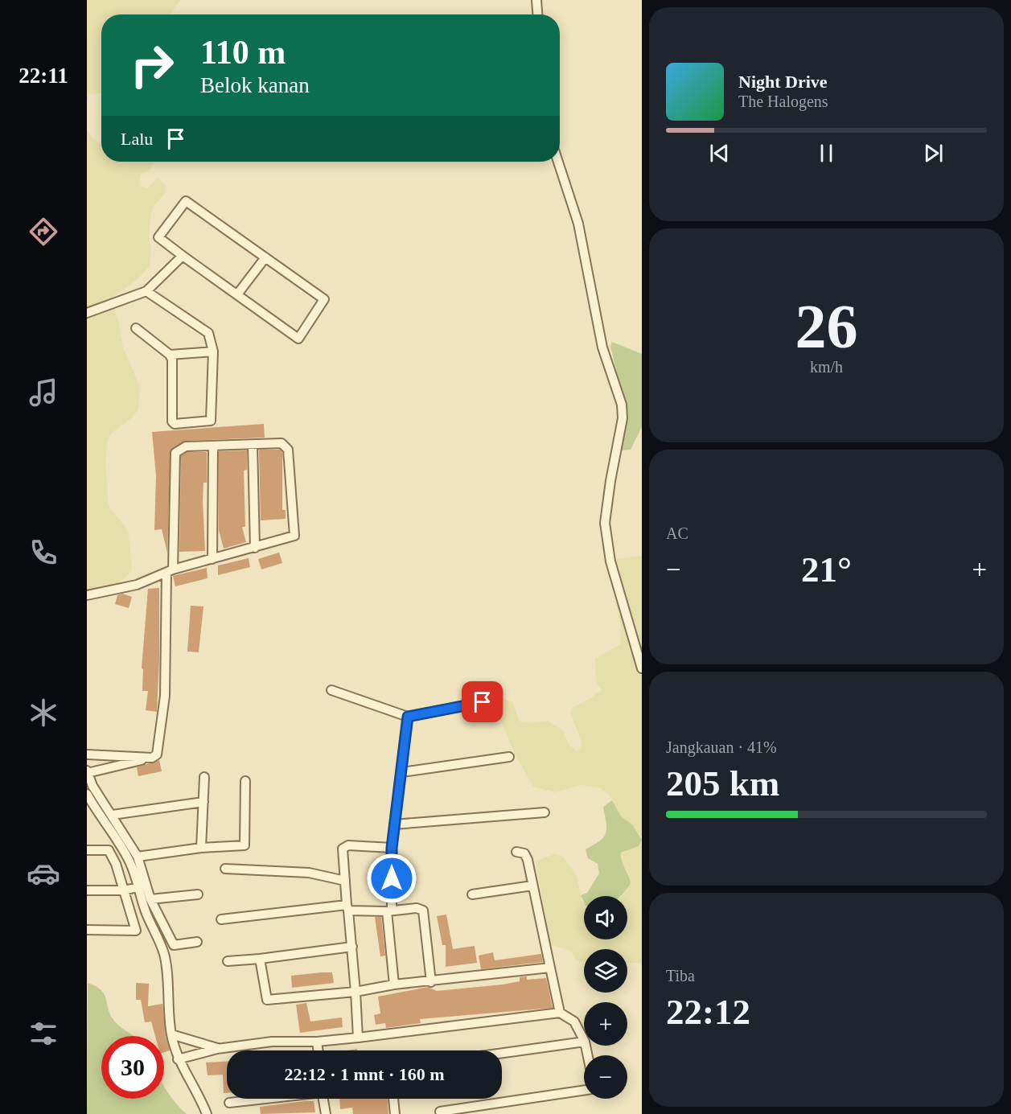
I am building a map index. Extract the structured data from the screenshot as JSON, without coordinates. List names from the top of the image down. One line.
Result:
{"page":{"tabs":"22:11","turn":["110 m","Belok kanan"],"song":["Night Drive","The Halogens"],"then":"Lalu","tile":[["26","km/h"],"AC",["Jangkauan · 41%","205 km"],["Tiba","22:12"]],"heat":["−","21°","+"],"map_buttons":["+","−"],"limit":"30","trip":"22:12 · 1 mnt · 160 m"}}
